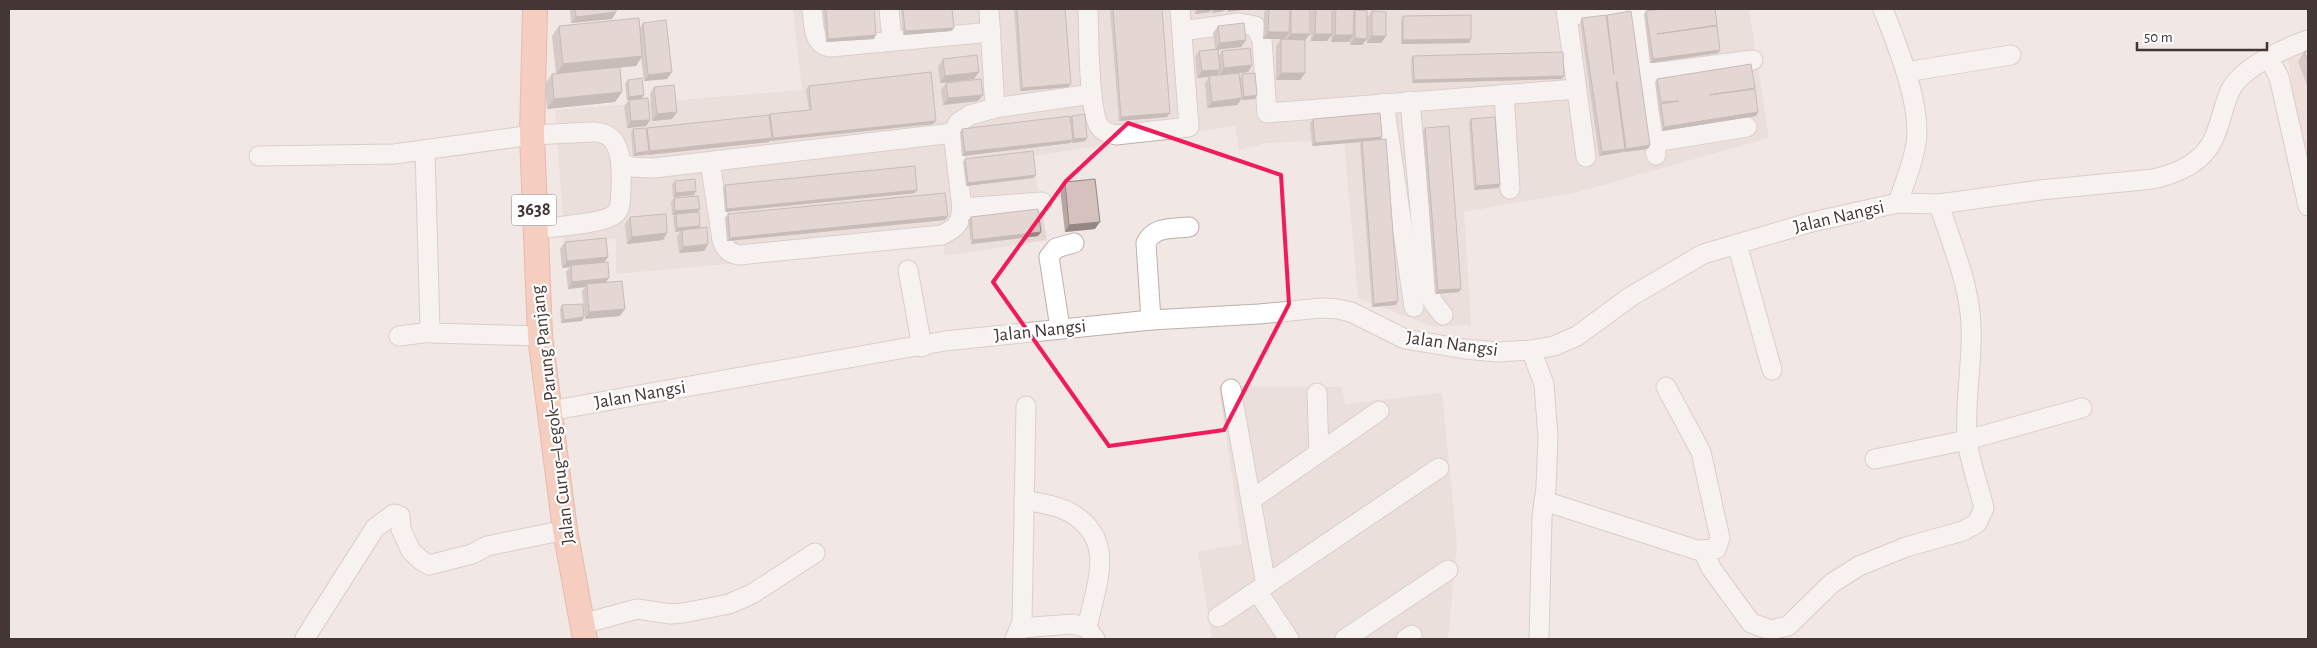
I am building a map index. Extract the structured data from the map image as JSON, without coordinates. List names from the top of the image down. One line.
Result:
{"streets":{"main road":["3638","Jalan Curug–Legok–Parung Panjang"],"street":["Jalan Nangsi"]},"crossings":[["Jalan Nangsi","Jalan Curug–Legok–Parung Panjang"]],"scale_bar":"50 m"}
